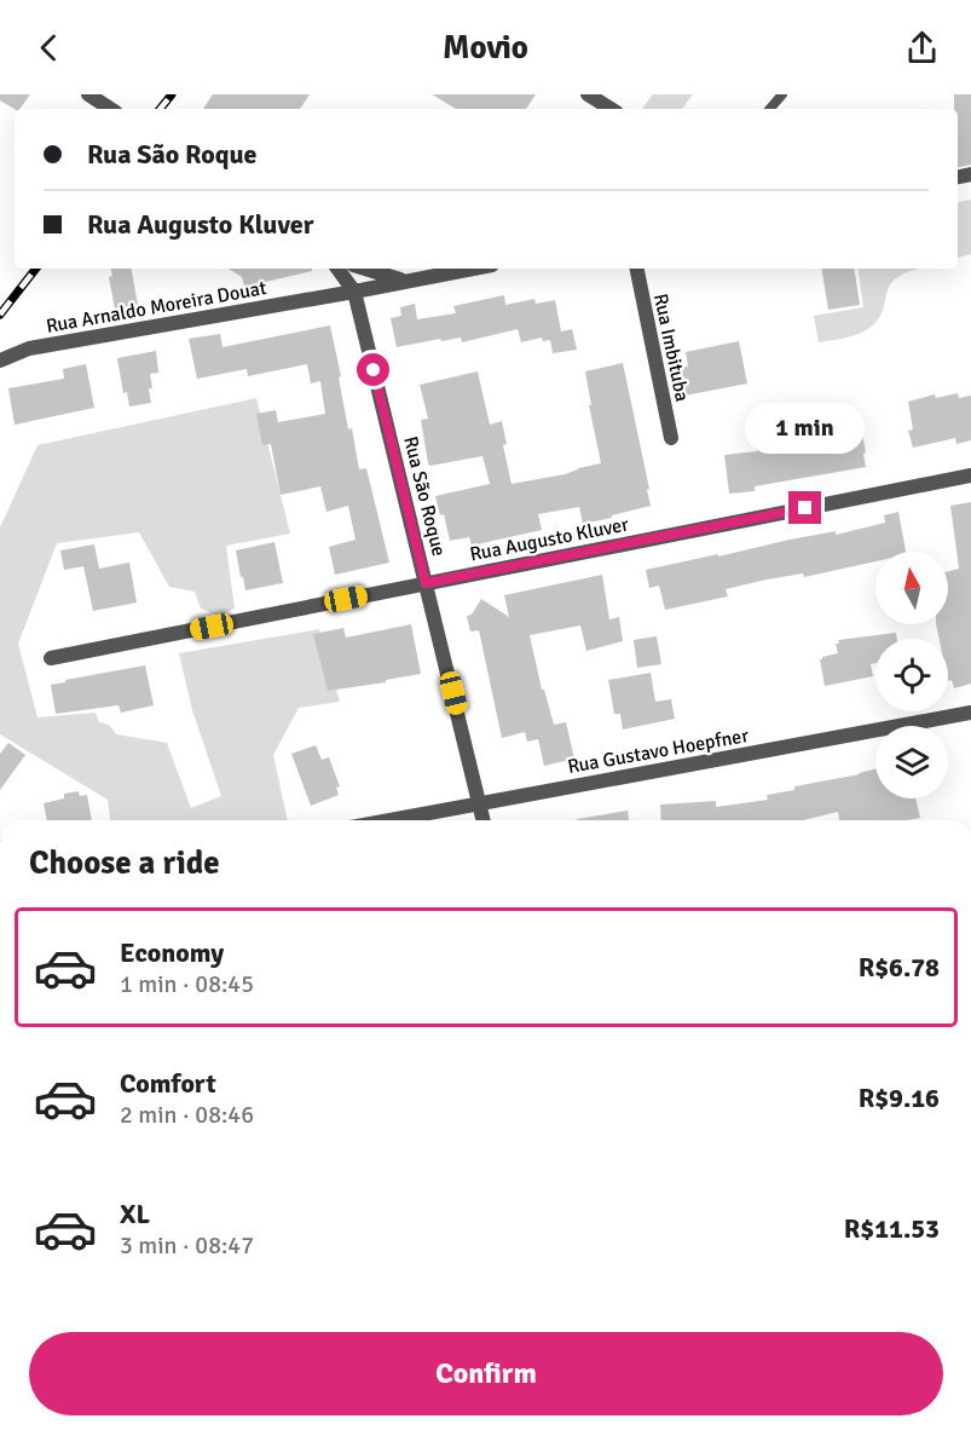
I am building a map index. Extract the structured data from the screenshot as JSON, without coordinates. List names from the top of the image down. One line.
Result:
{"streets":{"street":["Rua Arnaldo Moreira Douat","Rua Imbituba","Rua São Roque","Rua Augusto Kluver","Rua Gustavo Hoepfner"]},"crossings":[["Rua Arnaldo Moreira Douat","Rua São Roque"],["Rua São Roque","Rua Augusto Kluver"],["Rua São Roque","Rua Gustavo Hoepfner"]],"north":"top","page":{"header":"Movio","banner":["Rua São Roque","Rua Augusto Kluver"],"bubble":"1 min","heading":"Choose a ride","list":[{"name":"Economy","note":"1 min · 08:45","value":"R$6.78"},{"name":"Comfort","note":"2 min · 08:46","value":"R$9.16"},{"name":"XL","note":"3 min · 08:47","value":"R$11.53"}],"buttons":"Confirm"}}
